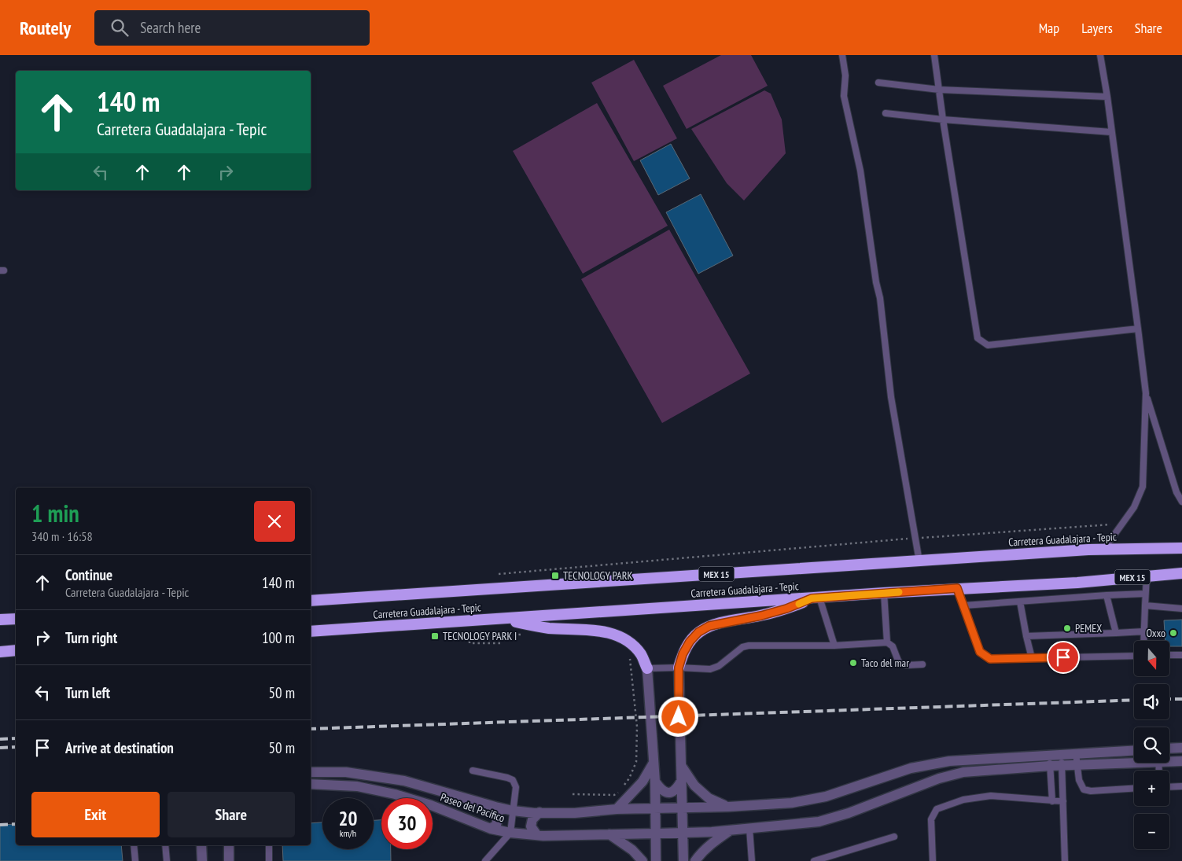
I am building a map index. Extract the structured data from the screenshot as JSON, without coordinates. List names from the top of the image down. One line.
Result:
{"streets":{"highway":["Carretera Guadalajara - Tepic","MEX 15"],"street":["Paseo del Pacífico"]},"places":{"transit":["TECNOLOGY PARK","TECNOLOGY PARK I"],"other":["PEMEX","Oxxo","Taco del mar"]},"north":"bottom","page":{"header":"Routely","search":"Search here","nav":["Map","Layers","Share"],"turn":["140 m","Carretera Guadalajara - Tepic"],"heading":["1 min","340 m · 16:58"],"list":[{"name":"Continue","note":"Carretera Guadalajara - Tepic","value":"140 m"},{"name":"Turn right","value":"100 m"},{"name":"Turn left","value":"50 m"},{"name":"Arrive at destination","value":"50 m"}],"map_buttons":["+","−"],"buttons":["Exit","Share"],"speed":"20 km/h","limit":"30"}}
